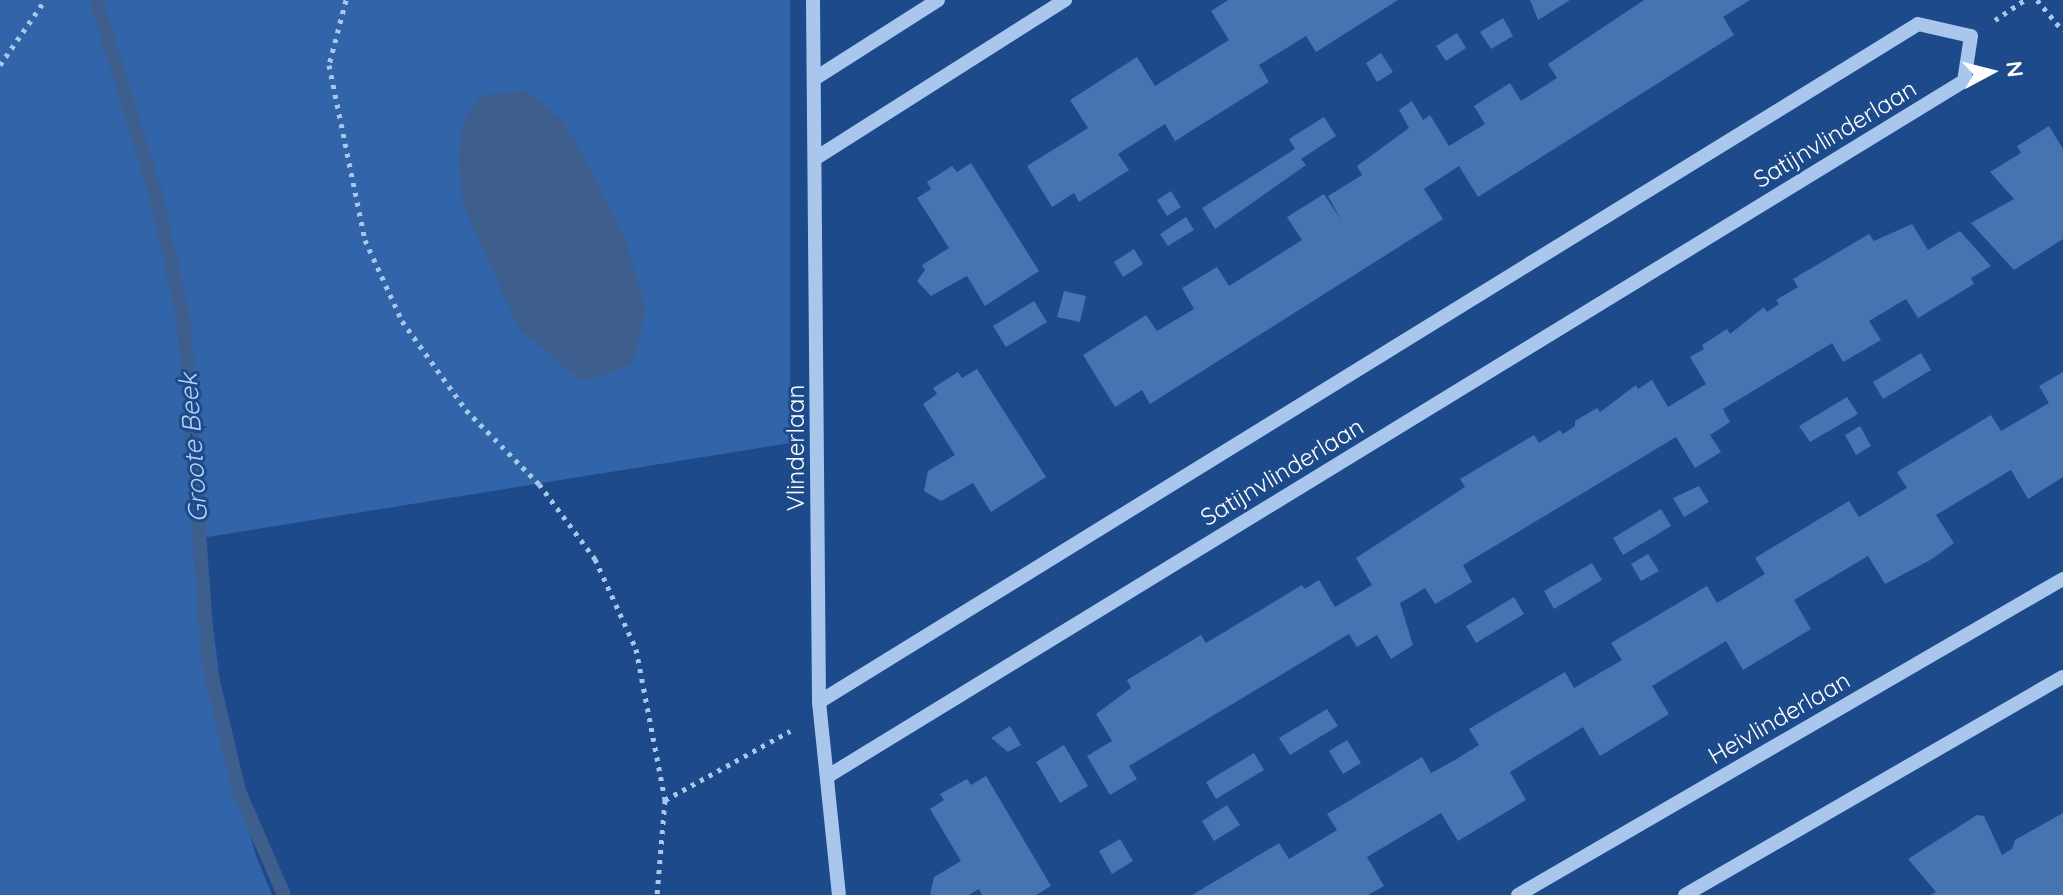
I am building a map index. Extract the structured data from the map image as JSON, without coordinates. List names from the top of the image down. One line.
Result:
{"streets":{"street":["Satijnvlinderlaan","Vlinderlaan","Heivlinderlaan"]},"crossings":[["Satijnvlinderlaan","Vlinderlaan"]],"water":["Groote Beek"],"north":"right"}
